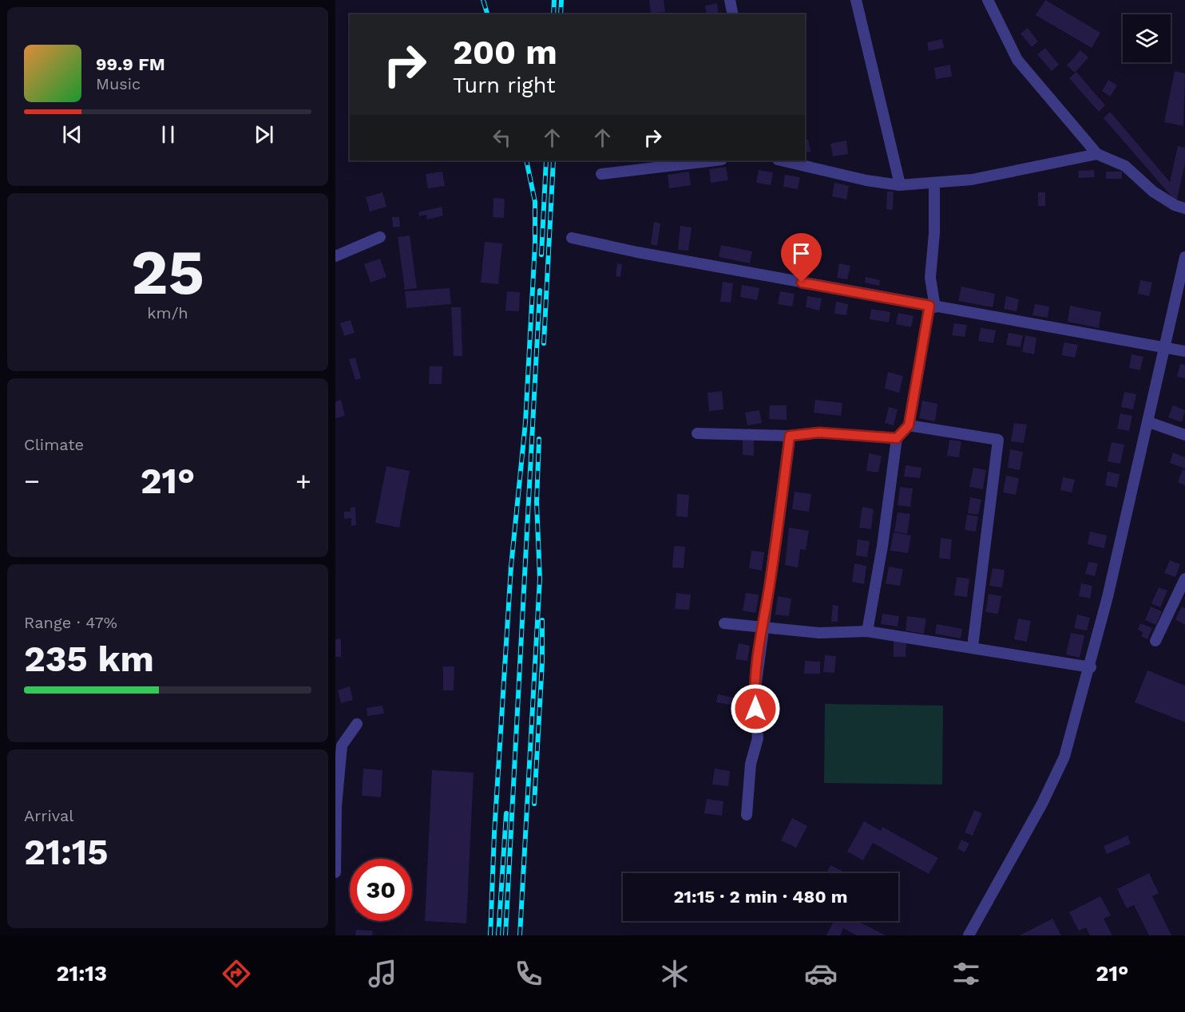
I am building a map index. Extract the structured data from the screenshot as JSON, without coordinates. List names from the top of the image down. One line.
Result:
{"page":{"turn":["200 m","Turn right"],"song":["99.9 FM","Music"],"tile":[["25","km/h"],"Climate",["Range · 47%","235 km"],["Arrival","21:15"]],"heat":["−","21°","+"],"limit":"30","trip":"21:15 · 2 min · 480 m","tabs":["21:13","21°"]}}
